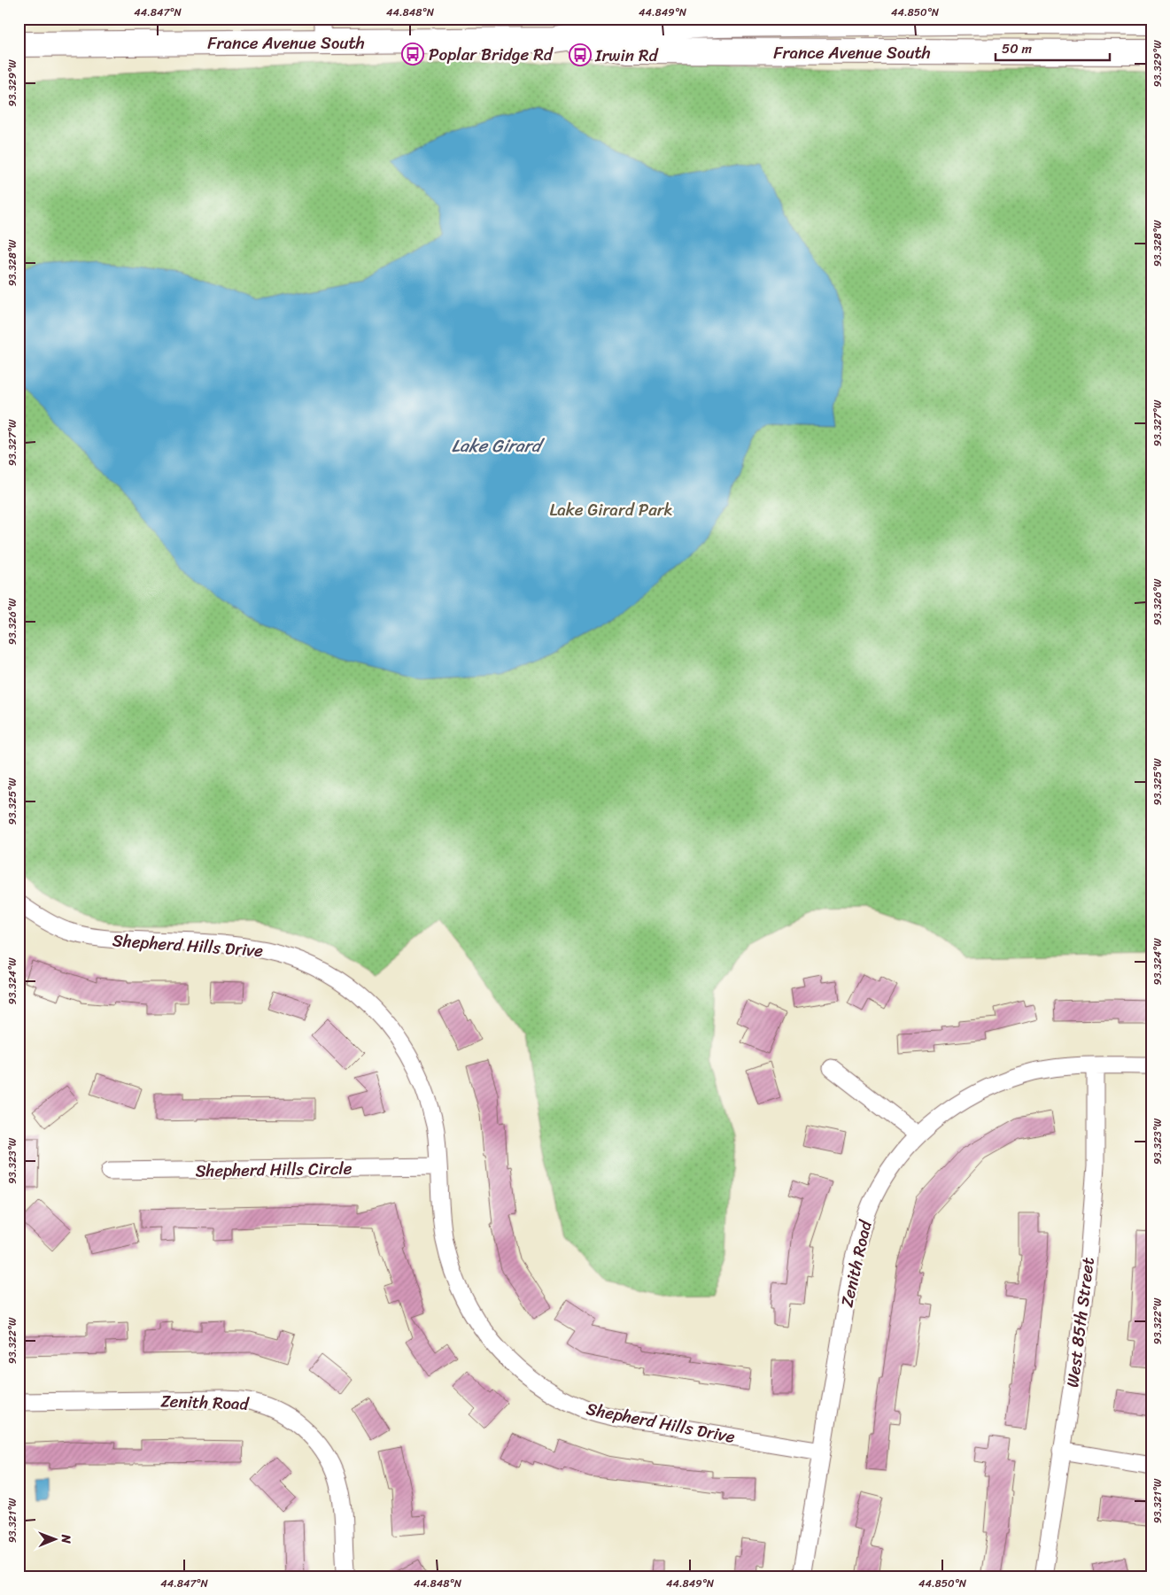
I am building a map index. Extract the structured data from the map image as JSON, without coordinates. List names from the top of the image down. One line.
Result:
{"streets":{"main road":["France Avenue South"],"street":["Shepherd Hills Drive","Shepherd Hills Circle","Zenith Road","West 85th Street"]},"crossings":[["Shepherd Hills Drive","Shepherd Hills Circle"],["Shepherd Hills Drive","Zenith Road"],["Zenith Road","West 85th Street"]],"water":["Lake Girard"],"parks":["Lake Girard Park"],"places":{"bus stop":["Poplar Bridge Rd","Irwin Rd"]},"scale_bar":"50 m","north":"right","coordinates":["44.847°N","44.848°N","44.849°N","44.850°N","93.329°W","93.328°W","93.327°W","93.326°W","93.325°W","93.324°W","93.323°W","93.322°W","93.321°W"]}
